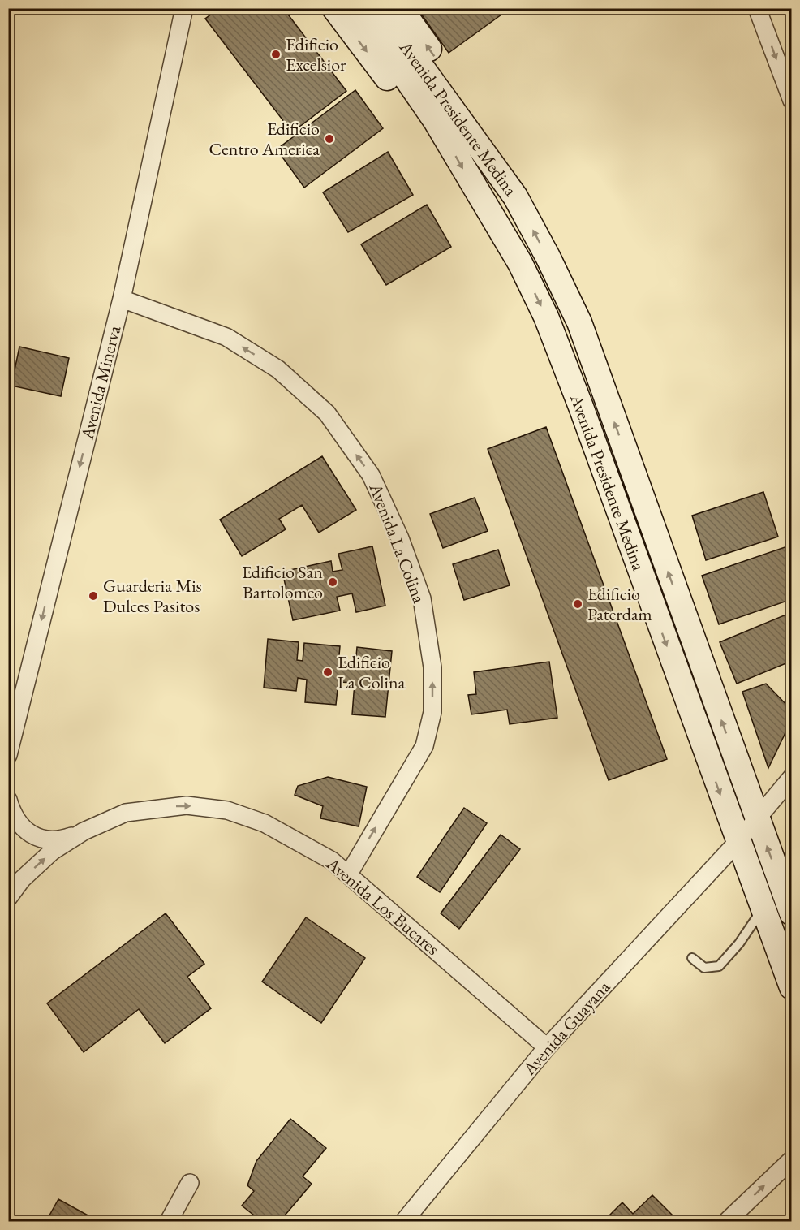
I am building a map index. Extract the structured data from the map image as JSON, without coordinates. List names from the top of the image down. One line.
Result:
{"streets":{"street":["Avenida Presidente Medina","Avenida Minerva","Avenida La Colina","Avenida Los Bucares","Avenida Guayana"]},"crossings":[["Avenida Presidente Medina","Avenida Guayana"],["Avenida Minerva","Avenida La Colina"],["Avenida La Colina","Avenida Los Bucares"],["Avenida Los Bucares","Avenida Guayana"]],"one_way":["Avenida Minerva","Avenida La Colina","Avenida Los Bucares"],"places":["Edificio Excelsior","Edificio Centro America","Edificio San Bartolomeo","Guarderia Mis Dulces Pasitos","Edificio Paterdam","Edificio La Colina"]}
